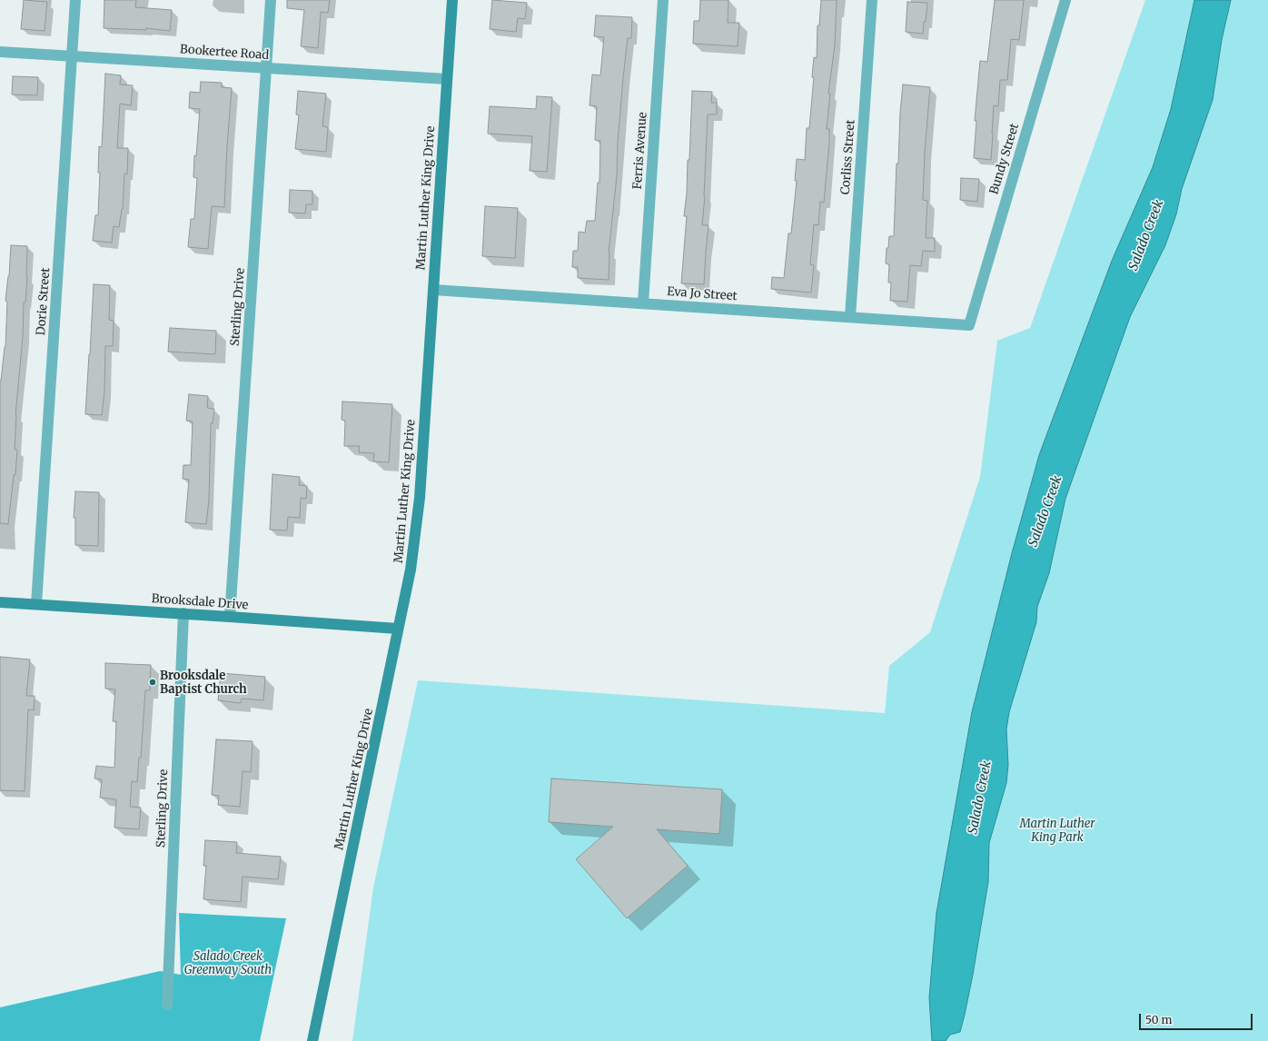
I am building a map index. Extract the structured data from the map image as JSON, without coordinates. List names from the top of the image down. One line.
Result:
{"streets":{"main road":["Martin Luther King Drive","Brooksdale Drive"],"street":["Bookertee Road","Ferris Avenue","Corliss Street","Bundy Street","Eva Jo Street","Dorie Street","Sterling Drive"]},"crossings":[["Bookertee Road","Martin Luther King Drive"],["Bookertee Road","Dorie Street"],["Bookertee Road","Sterling Drive"],["Ferris Avenue","Eva Jo Street"],["Corliss Street","Eva Jo Street"],["Bundy Street","Eva Jo Street"],["Martin Luther King Drive","Eva Jo Street"],["Martin Luther King Drive","Brooksdale Drive"],["Dorie Street","Brooksdale Drive"],["Sterling Drive","Brooksdale Drive"]],"water":["Salado Creek"],"parks":["Martin Luther King Park","Salado Creek Greenway South"],"places":["Brooksdale Baptist Church"],"scale_bar":"50 m"}
